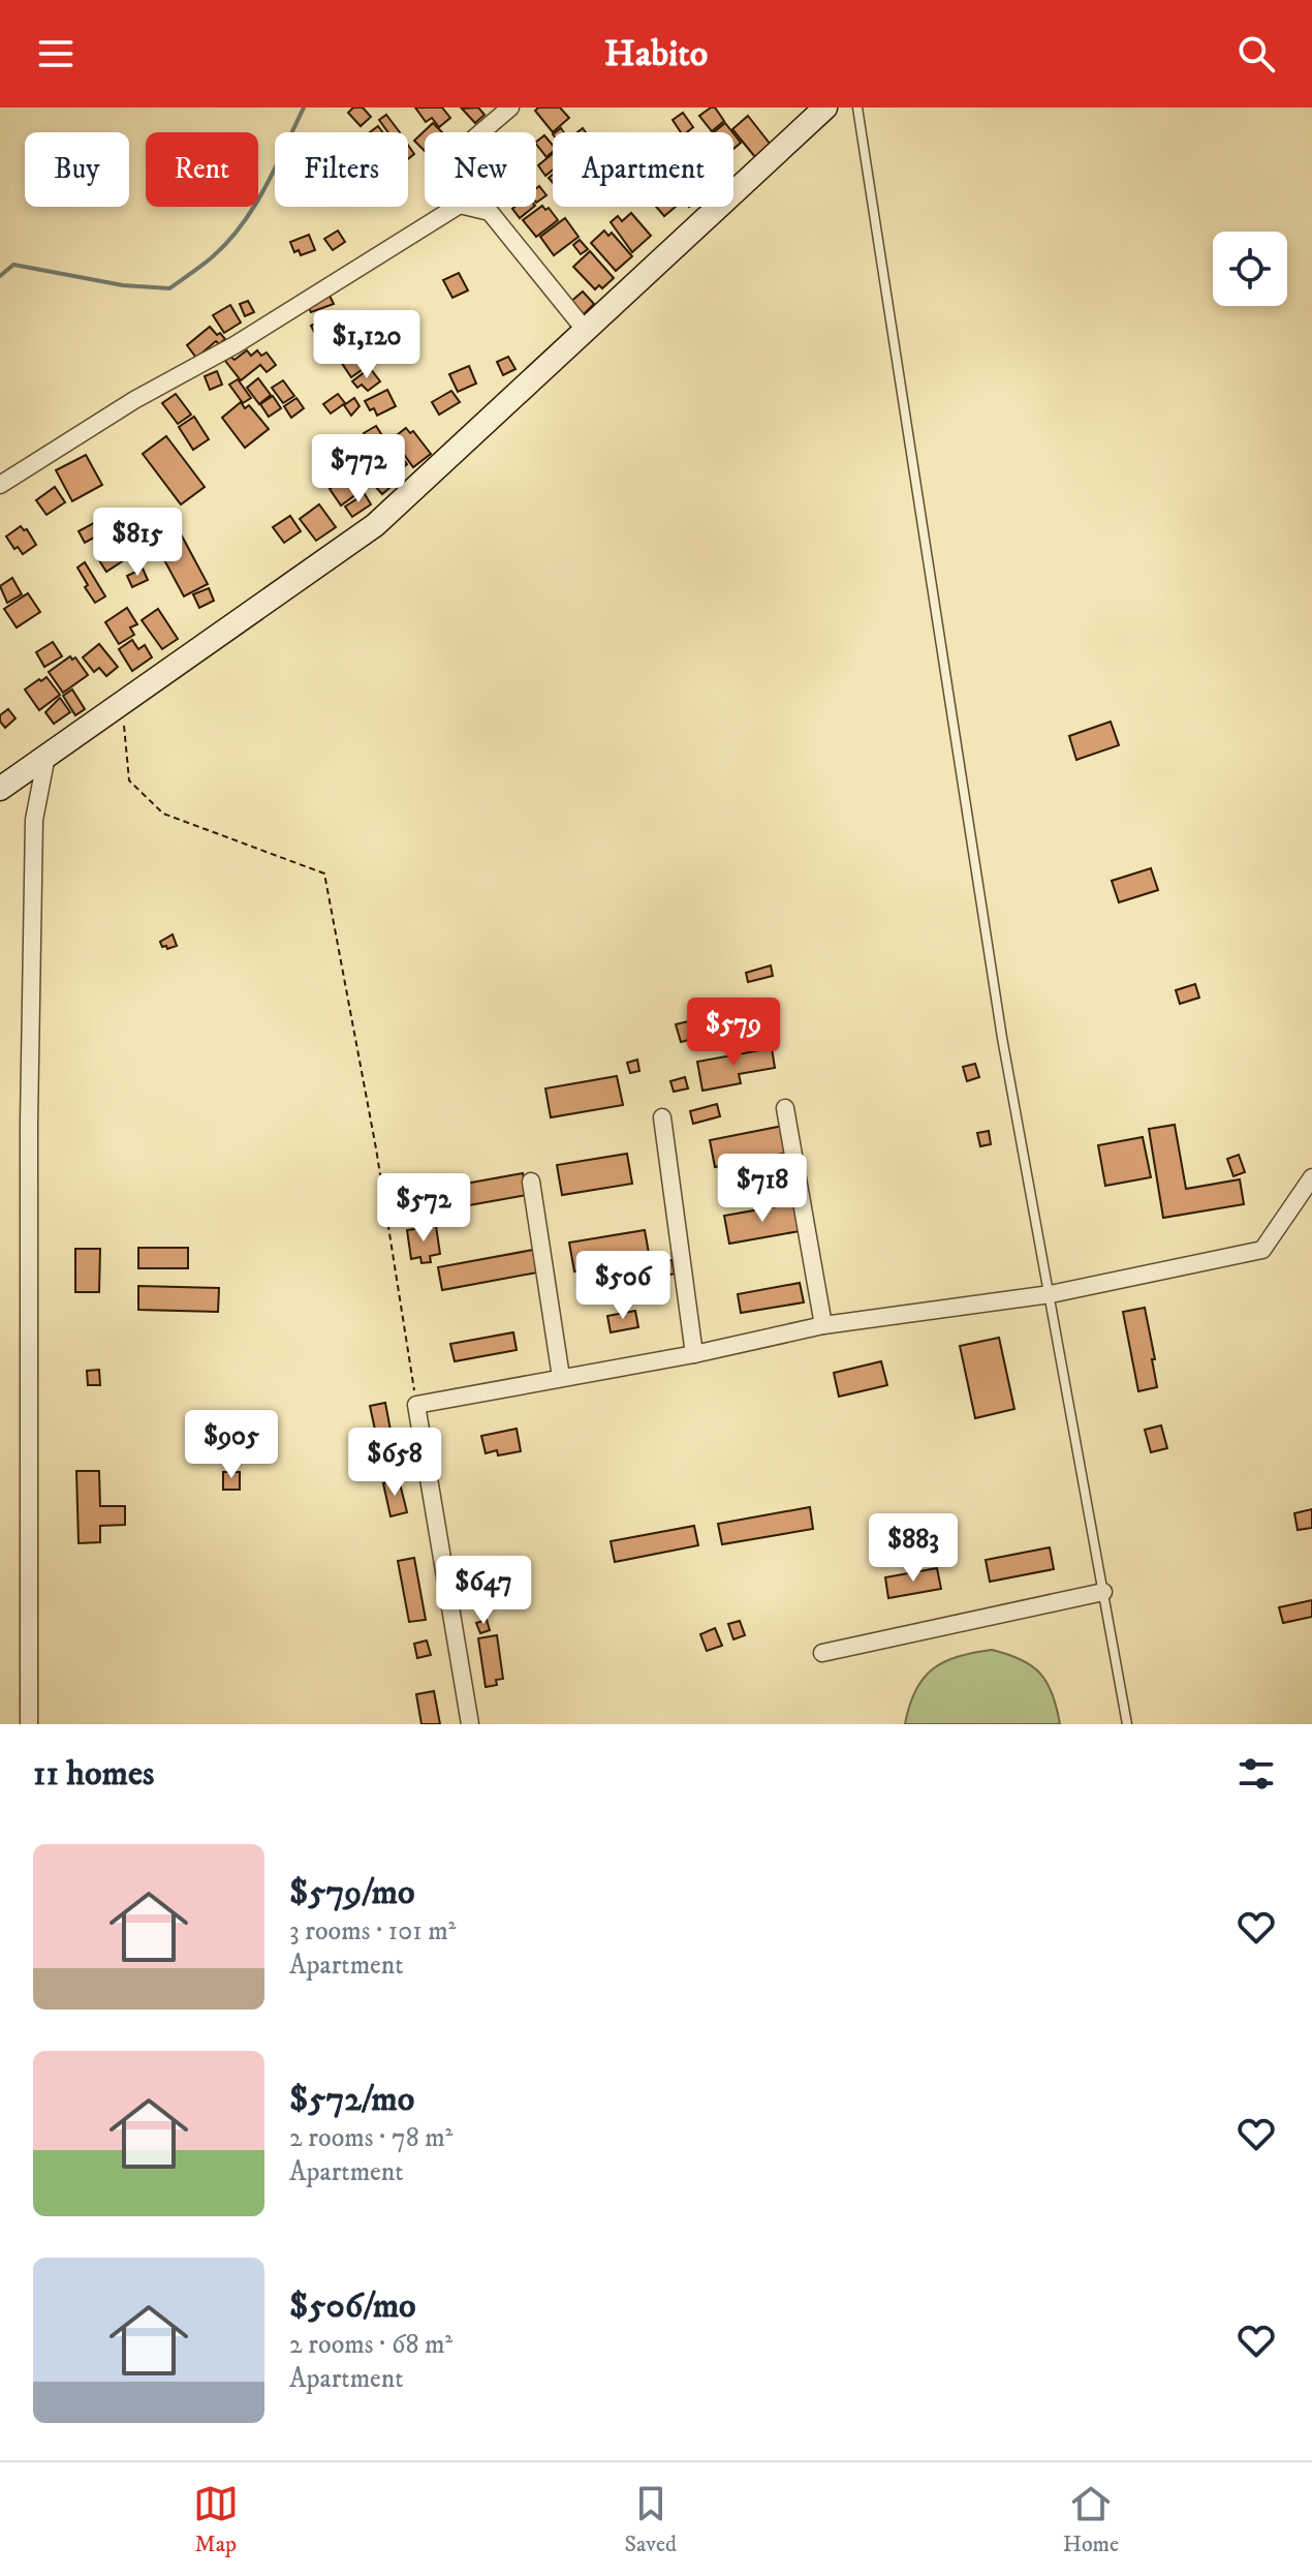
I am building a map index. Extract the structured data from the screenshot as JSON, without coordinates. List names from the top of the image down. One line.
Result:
{"page":{"header":"Habito","chip":["Buy","Rent","Filters","New","Apartment"],"price":["$1,120","$772","$815","$579","$718","$572","$506","$905","$658","$883","$647"],"heading":"11 homes","list":[{"name":"$579/mo","note":"3 rooms · 101 m² · Apartment"},{"name":"$572/mo","note":"2 rooms · 78 m² · Apartment"},{"name":"$506/mo","note":"2 rooms · 68 m² · Apartment"}],"tabs":["Map","Saved","Home"]}}
